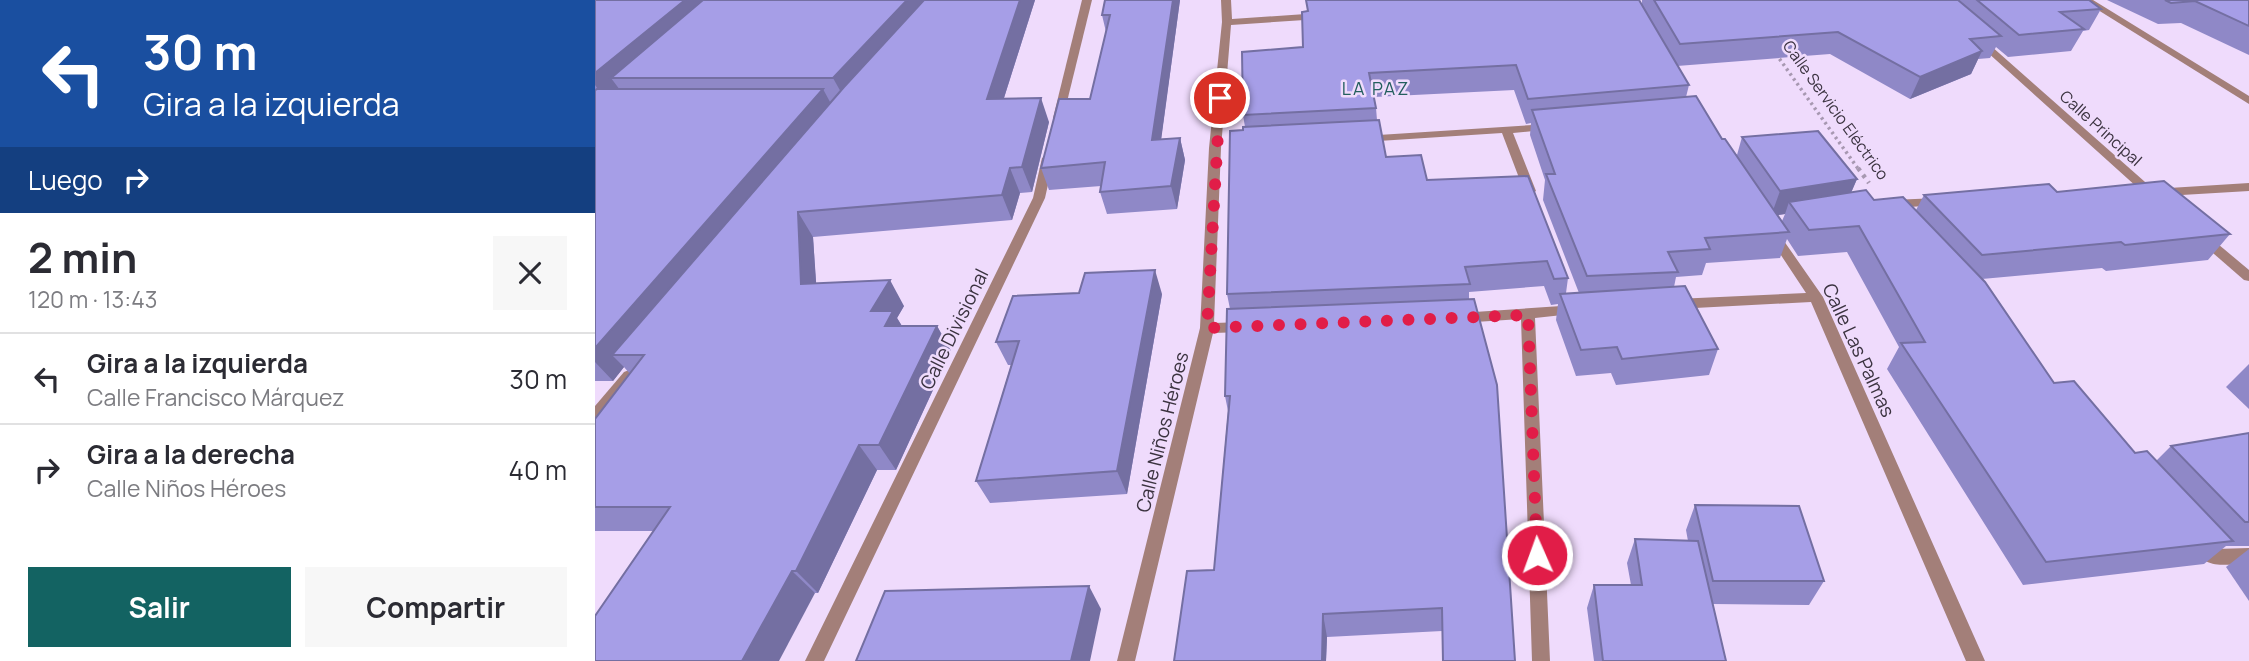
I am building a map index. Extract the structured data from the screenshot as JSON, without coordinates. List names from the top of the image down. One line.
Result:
{"streets":{"street":["Calle Principal","Calle Divisional","Calle Las Palmas","Calle Niños Héroes"],"path":["Calle Servicio Eléctrico"]},"districts":["LA PAZ"],"page":{"turn":["30 m","Gira a la izquierda"],"then":"Luego","heading":["2 min","120 m · 13:43"],"list":[{"name":"Gira a la izquierda","note":"Calle Francisco Márquez","value":"30 m"},{"name":"Gira a la derecha","note":"Calle Niños Héroes","value":"40 m"}],"buttons":["Salir","Compartir"]}}
